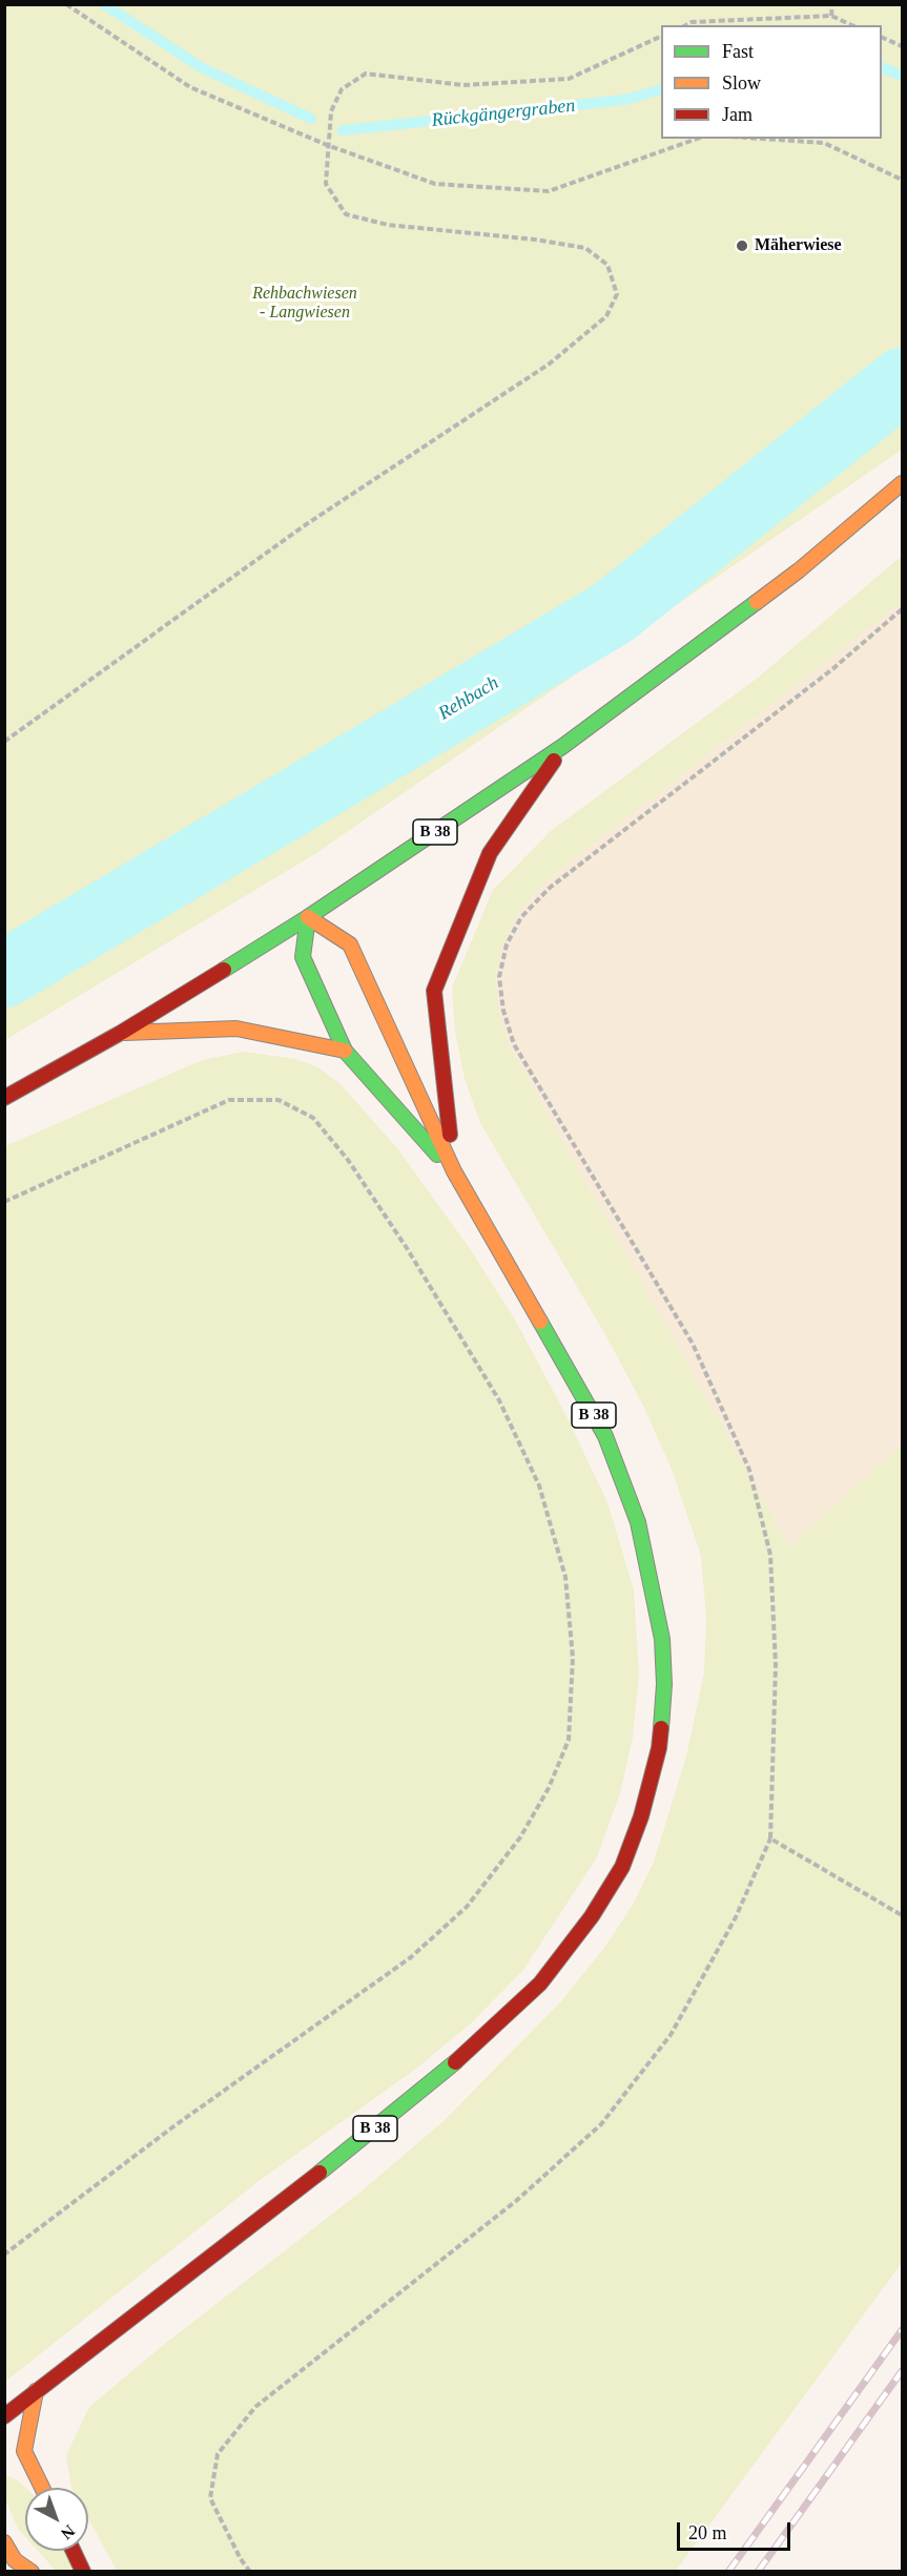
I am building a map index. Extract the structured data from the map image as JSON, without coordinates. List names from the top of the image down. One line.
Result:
{"streets":{"main road":["B 38"]},"water":["Rückgängergraben","Rehbach"],"parks":["Rehbachwiesen - Langwiesen"],"places":["Mäherwiese"],"legend":["Fast","Slow","Jam"],"scale_bar":"20 m","north":"bottom right"}
